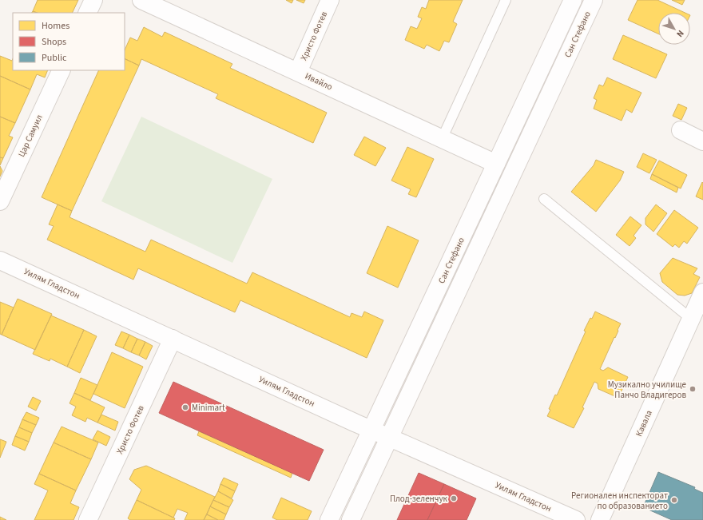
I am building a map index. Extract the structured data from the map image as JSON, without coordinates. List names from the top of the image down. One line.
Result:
{"streets":{"street":["Сан Стефано","Христо Фотев","Ивайло","Цар Самуил","Уилям Гладстон","Кавала"]},"crossings":[["Сан Стефано","Ивайло"],["Сан Стефано","Уилям Гладстон"],["Христо Фотев","Ивайло"],["Христо Фотев","Уилям Гладстон"]],"places":["Музикално училище Панчо Владигеров","Minimart","Плод-зеленчук","Регионален инспекторат по образованието"],"legend":["Homes","Shops","Public"],"north":"bottom right"}
